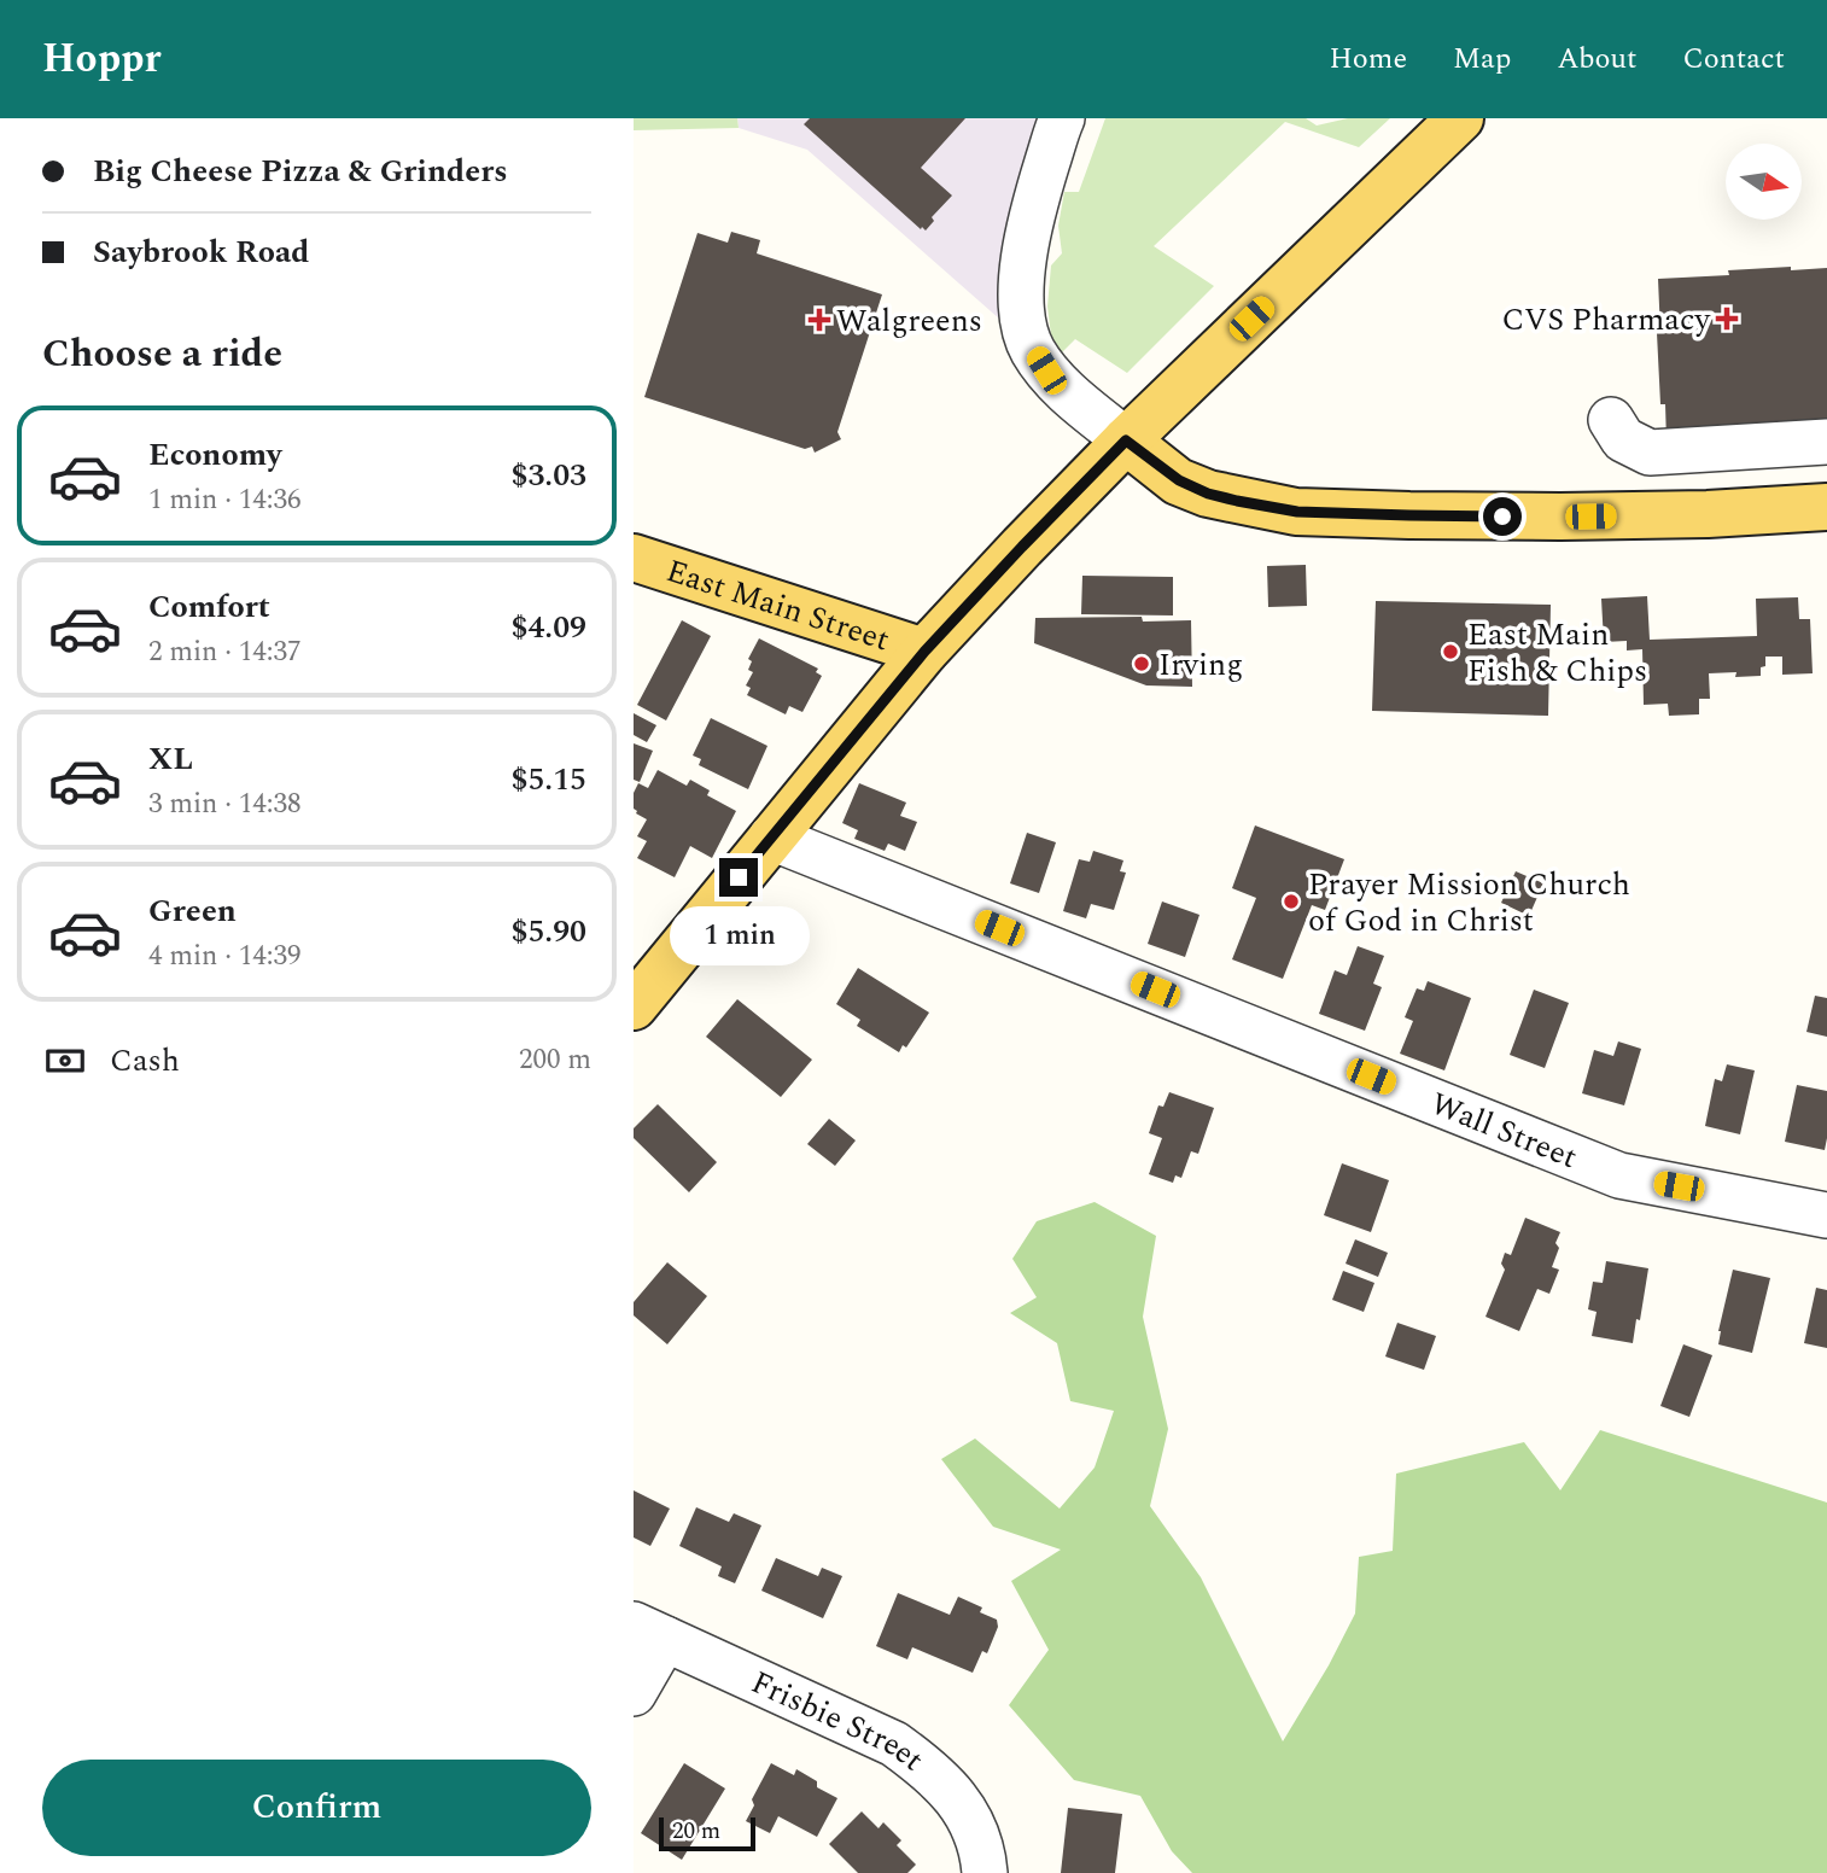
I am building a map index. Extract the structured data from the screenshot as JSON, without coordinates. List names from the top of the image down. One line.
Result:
{"streets":{"main road":["East Main Street"],"street":["Wall Street","Frisbie Street"]},"places":{"health":["CVS Pharmacy","Walgreens"],"other":["East Main Fish & Chips","Irving","Prayer Mission Church of God in Christ"]},"scale_bar":"20 m","north":"right","page":{"header":"Hoppr","nav":["Home","Map","About","Contact"],"banner":["Big Cheese Pizza & Grinders","Saybrook Road"],"heading":"Choose a ride","list":[{"name":"Economy","note":"1 min · 14:36","value":"$3.03"},{"name":"Comfort","note":"2 min · 14:37","value":"$4.09"},{"name":"XL","note":"3 min · 14:38","value":"$5.15"},{"name":"Green","note":"4 min · 14:39","value":"$5.90"}],"bubble":"1 min","pay":["Cash","200 m"],"buttons":"Confirm","scale":"20 m"}}
